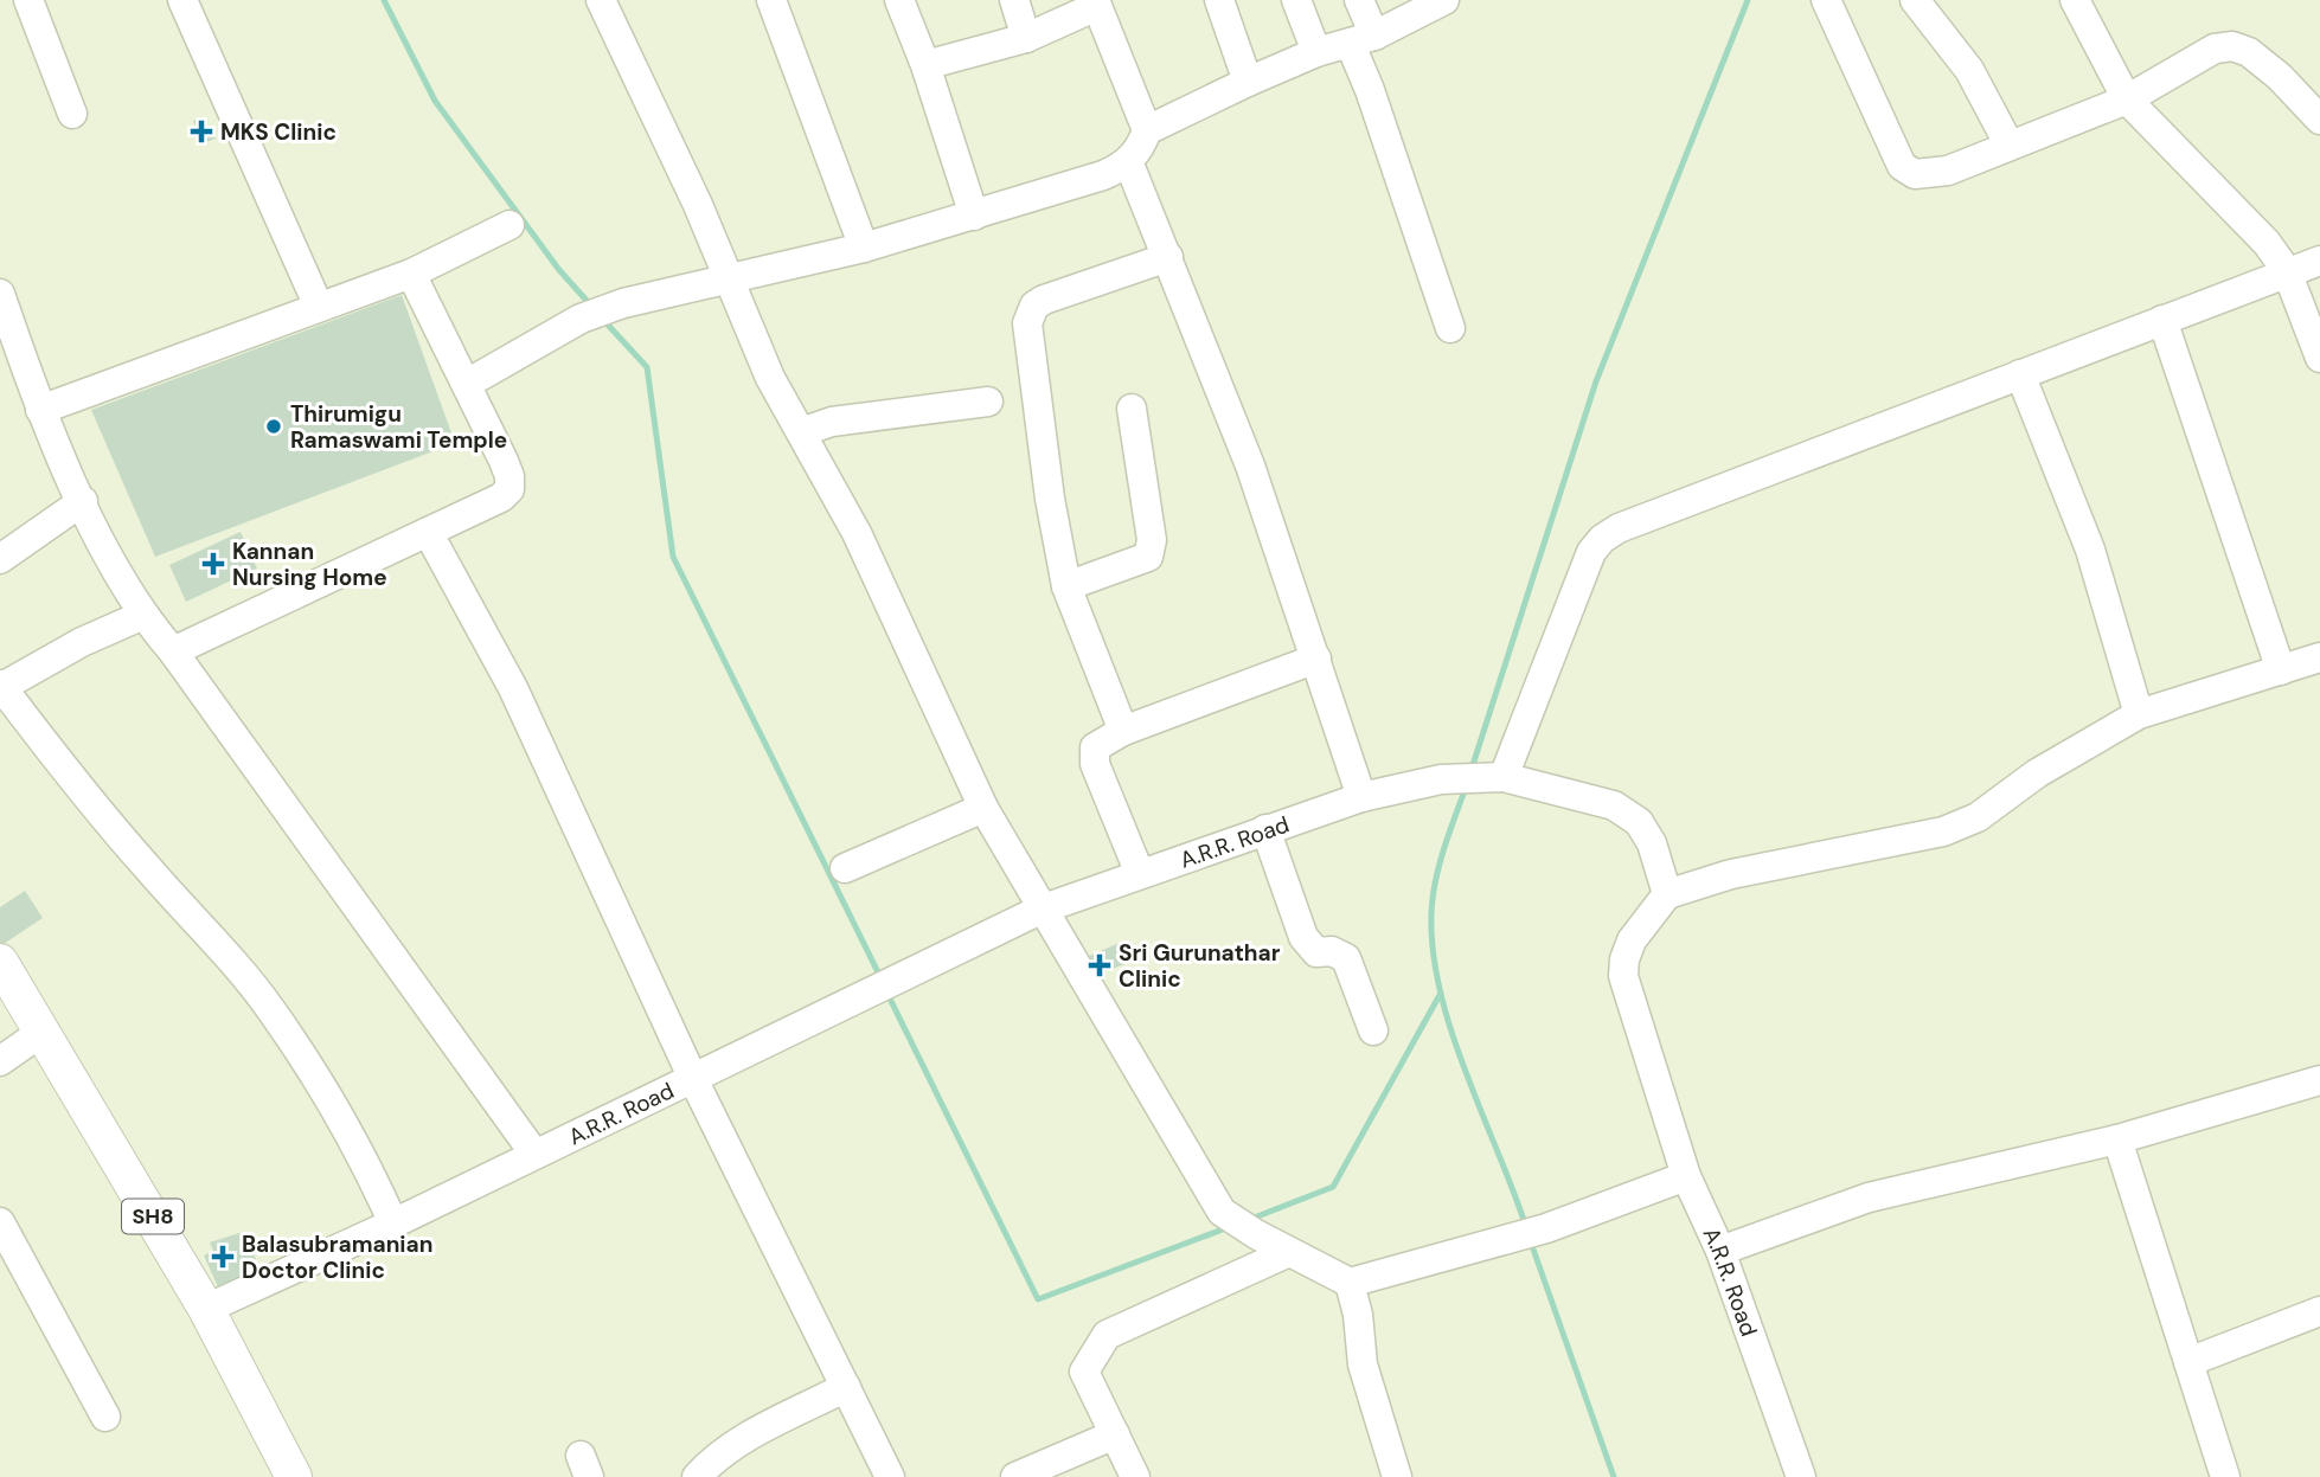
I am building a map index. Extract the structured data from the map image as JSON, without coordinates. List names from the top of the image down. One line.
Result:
{"streets":{"main road":["SH8"],"street":["A.R.R. Road"]},"crossings":[["A.R.R. Road","SH8"]],"places":{"health":["MKS Clinic","Kannan Nursing Home","Sri Gurunathar Clinic","Balasubramanian Doctor Clinic"],"other":["Thirumigu Ramaswami Temple"]}}
